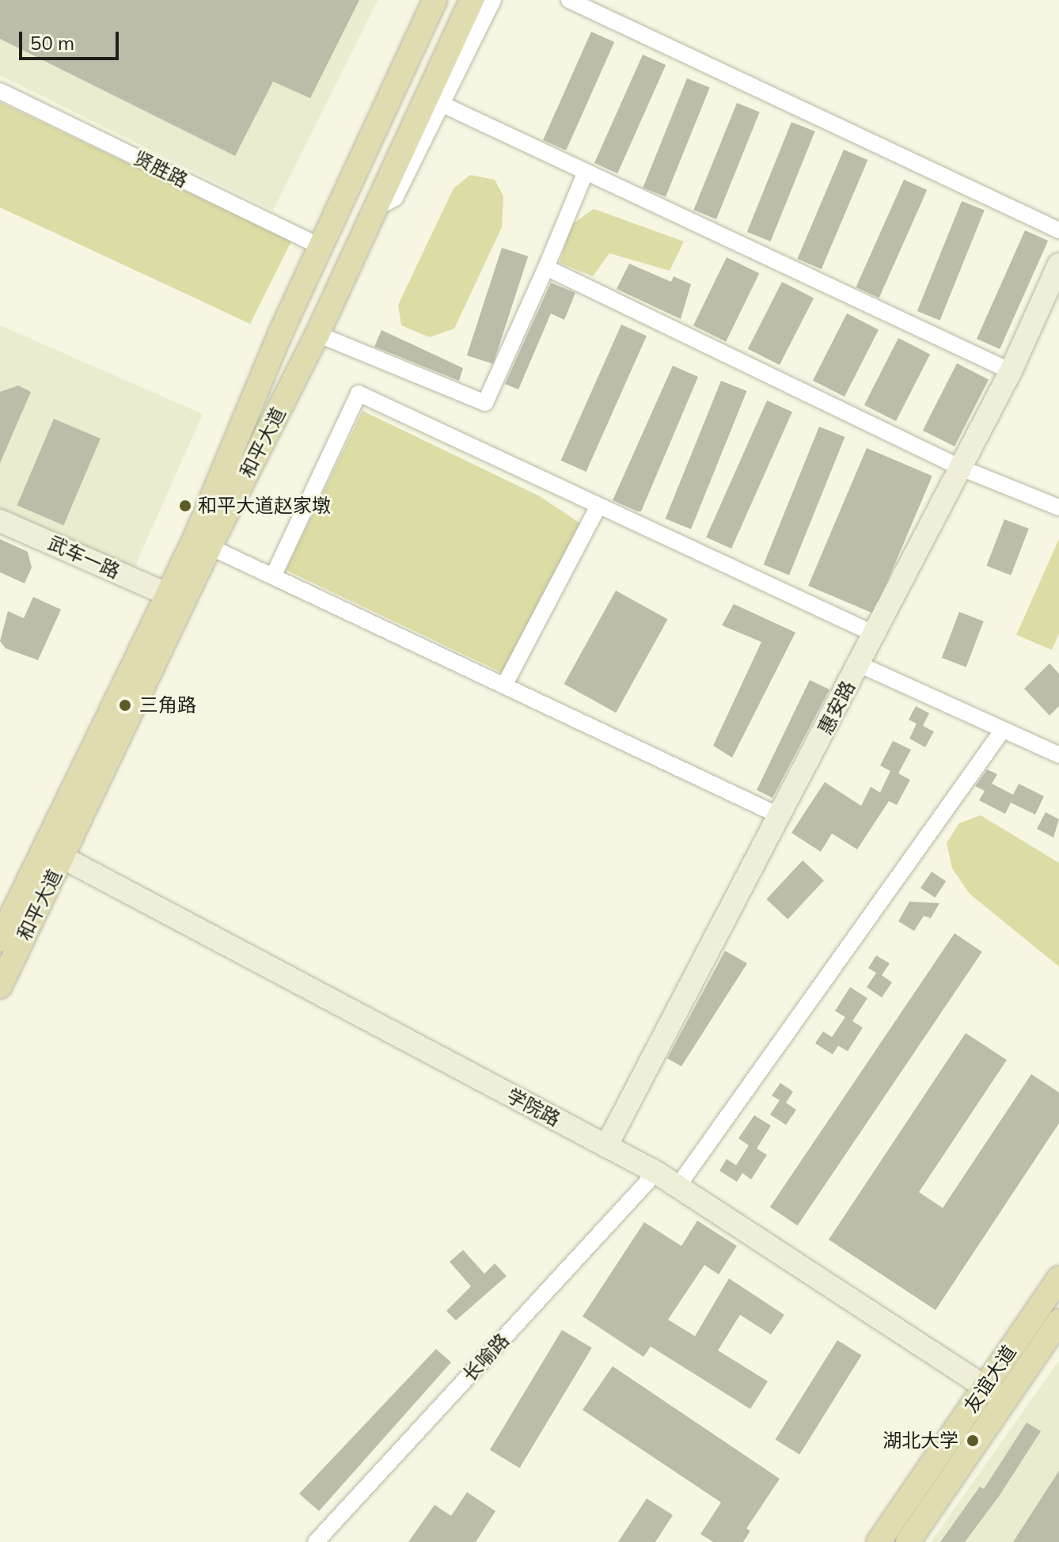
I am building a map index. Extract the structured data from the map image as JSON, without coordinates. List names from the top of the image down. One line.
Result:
{"streets":{"main road":["和平大道","友谊大道"],"street":["贤胜路","武车一路","惠安路","学院路","长喻路"]},"crossings":[["贤胜路","和平大道"],["和平大道","武车一路"],["和平大道","学院路"],["惠安路","学院路"],["学院路","长喻路"],["学院路","友谊大道"]],"places":["和平大道赵家墩","三角路","湖北大学"],"scale_bar":"50 m"}
